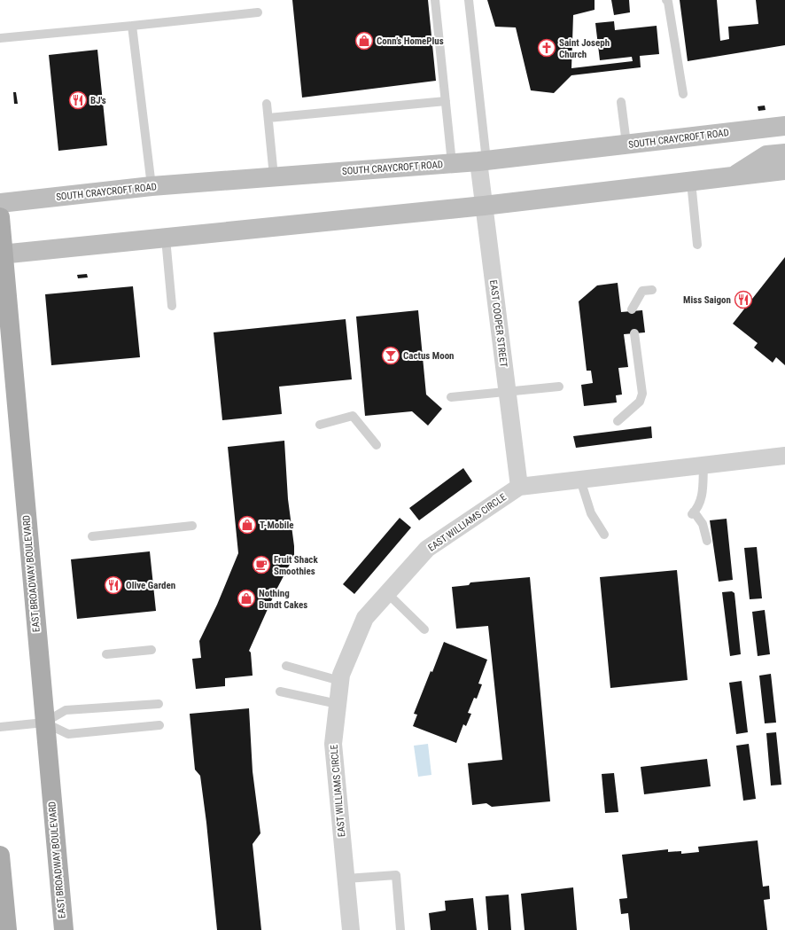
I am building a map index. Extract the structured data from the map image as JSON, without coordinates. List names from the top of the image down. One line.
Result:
{"streets":{"main road":["SOUTH CRAYCROFT ROAD","EAST BROADWAY BOULEVARD"],"street":["EAST COOPER STREET","EAST WILLIAMS CIRCLE"]},"crossings":[["SOUTH CRAYCROFT ROAD","EAST COOPER STREET"],["EAST COOPER STREET","EAST WILLIAMS CIRCLE"]],"places":{"shop":["Conn’s HomePlus","T-Mobile","Nothing Bundt Cakes"],"church":["Saint Joseph Church"],"restaurant":["BJ's","Miss Saigon","Olive Garden"],"bar":["Cactus Moon"],"cafe":["Fruit Shack Smoothies"]}}
